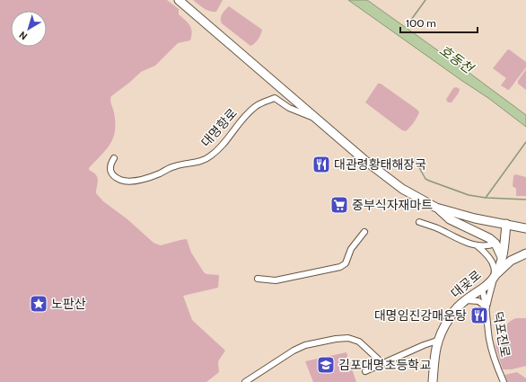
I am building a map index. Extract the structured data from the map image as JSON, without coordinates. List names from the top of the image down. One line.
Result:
{"streets":{"main road":["대명항로","대곶로"],"street":["덕포진로"]},"crossings":[["대명항로","대곶로"],["대곶로","덕포진로"]],"water":["호동천"],"places":{"restaurant":["대관령황태해장국","대명임진강매운탕"],"supermarket":["중부식자재마트"],"place":["노판산"],"school or university":["김포대명초등학교"]},"scale_bar":"100 m","north":"bottom left"}
